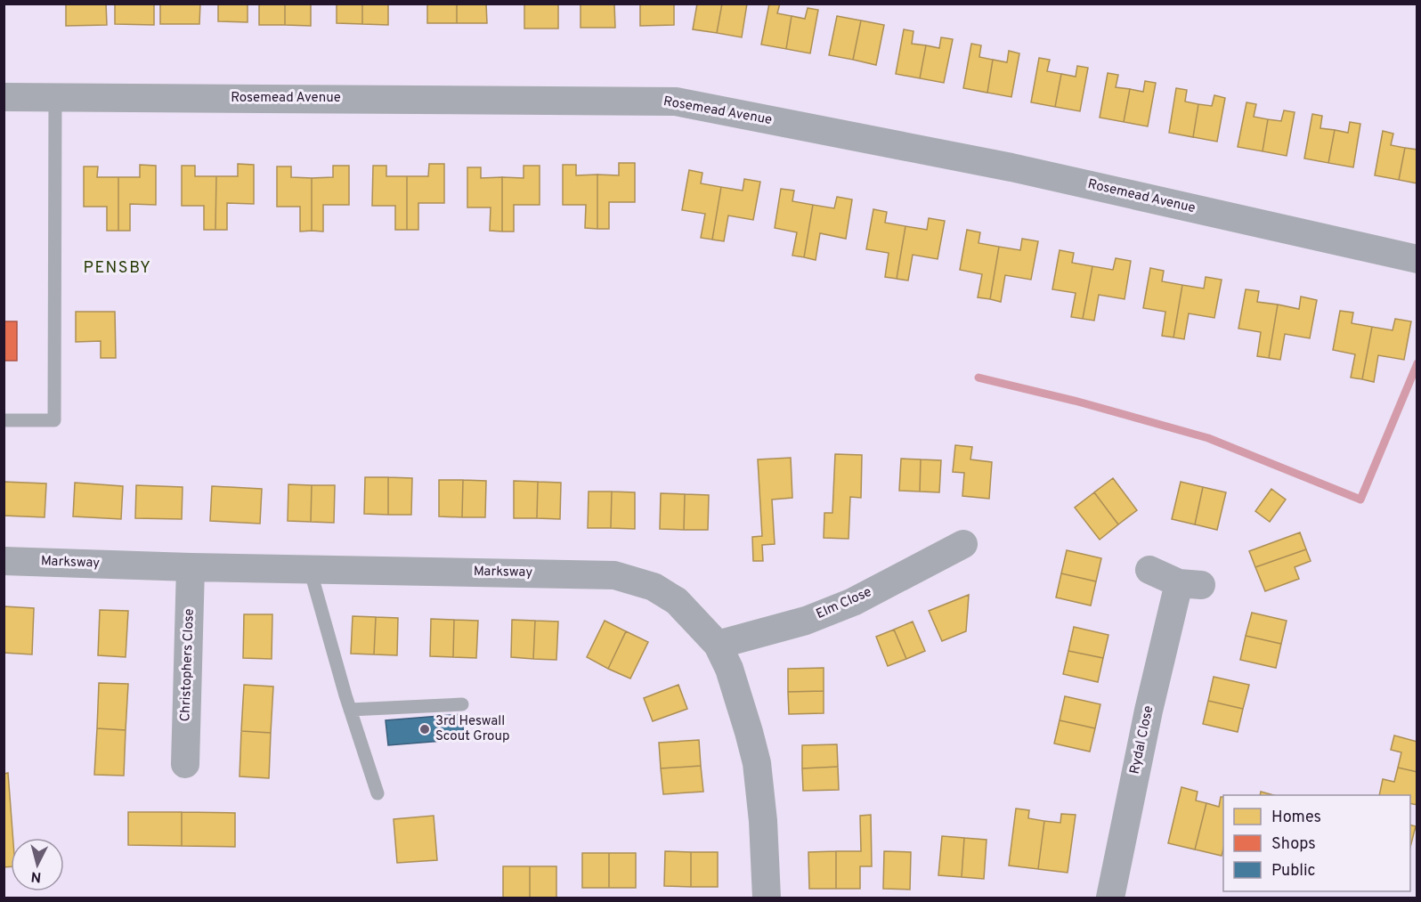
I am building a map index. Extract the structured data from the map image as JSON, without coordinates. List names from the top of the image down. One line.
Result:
{"streets":{"street":["Rosemead Avenue","Marksway","Elm Close","Christophers Close","Rydal Close"]},"crossings":[["Marksway","Elm Close"],["Marksway","Christophers Close"]],"districts":["PENSBY"],"places":["3rd Heswall Scout Group"],"legend":["Homes","Shops","Public"],"north":"bottom"}
